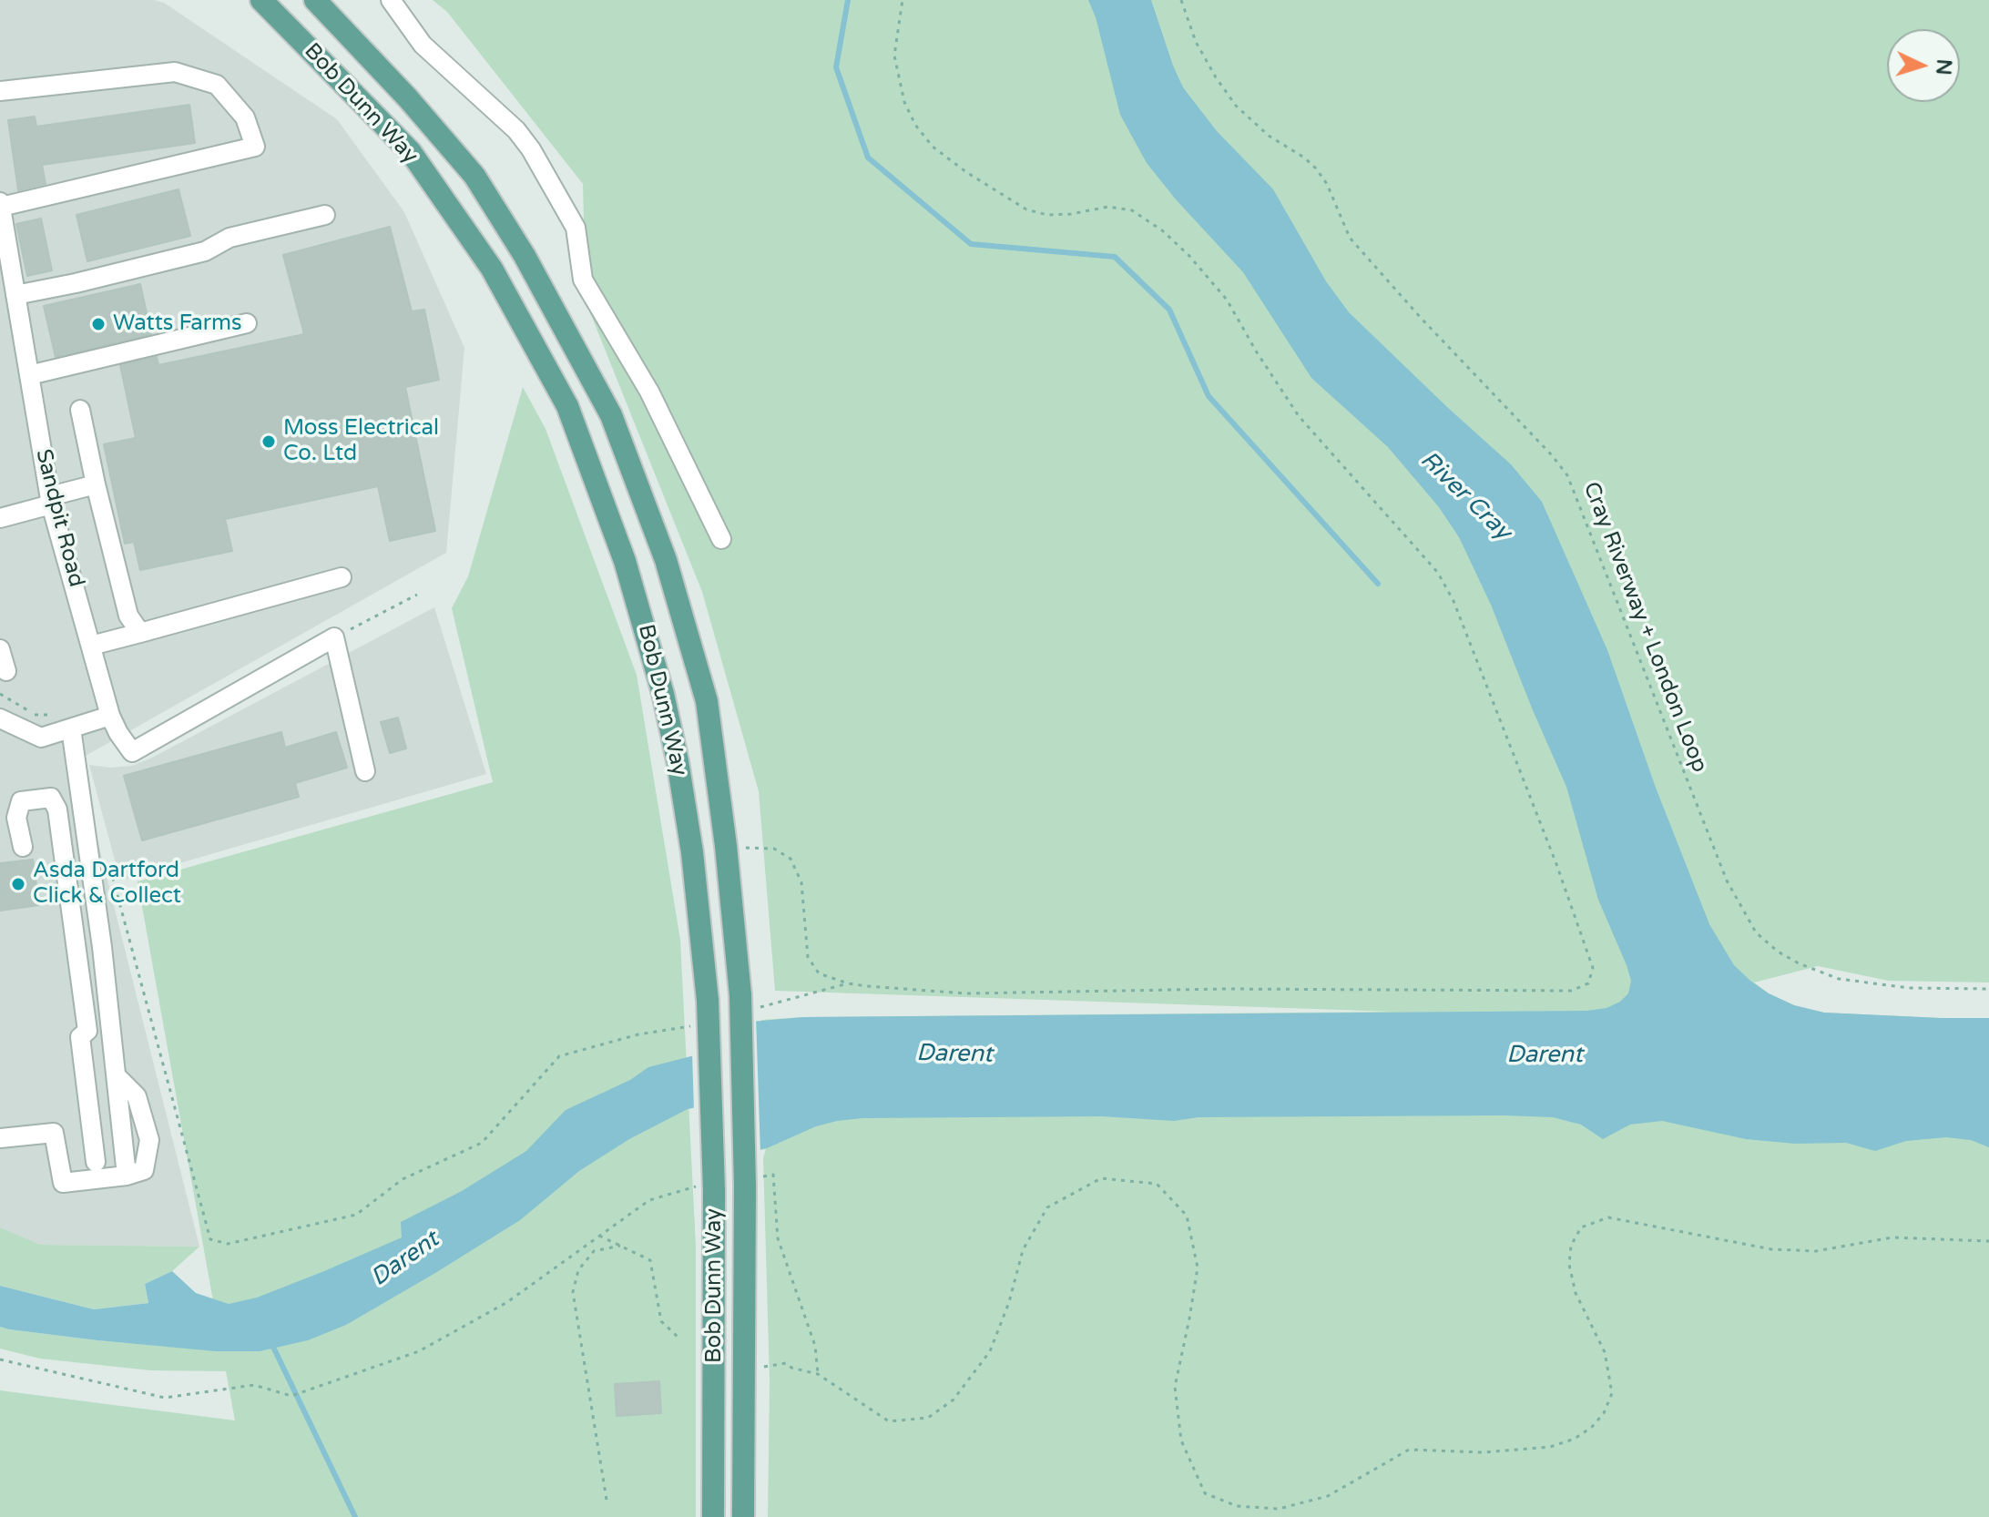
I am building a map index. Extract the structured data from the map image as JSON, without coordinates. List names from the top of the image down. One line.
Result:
{"streets":{"main road":["Bob Dunn Way"],"street":["Sandpit Road"],"path":["Cray Riverway + London Loop"]},"water":["River Cray","Darent"],"places":["Watts Farms","Moss Electrical Co. Ltd","Asda Dartford Click & Collect"],"north":"right"}
